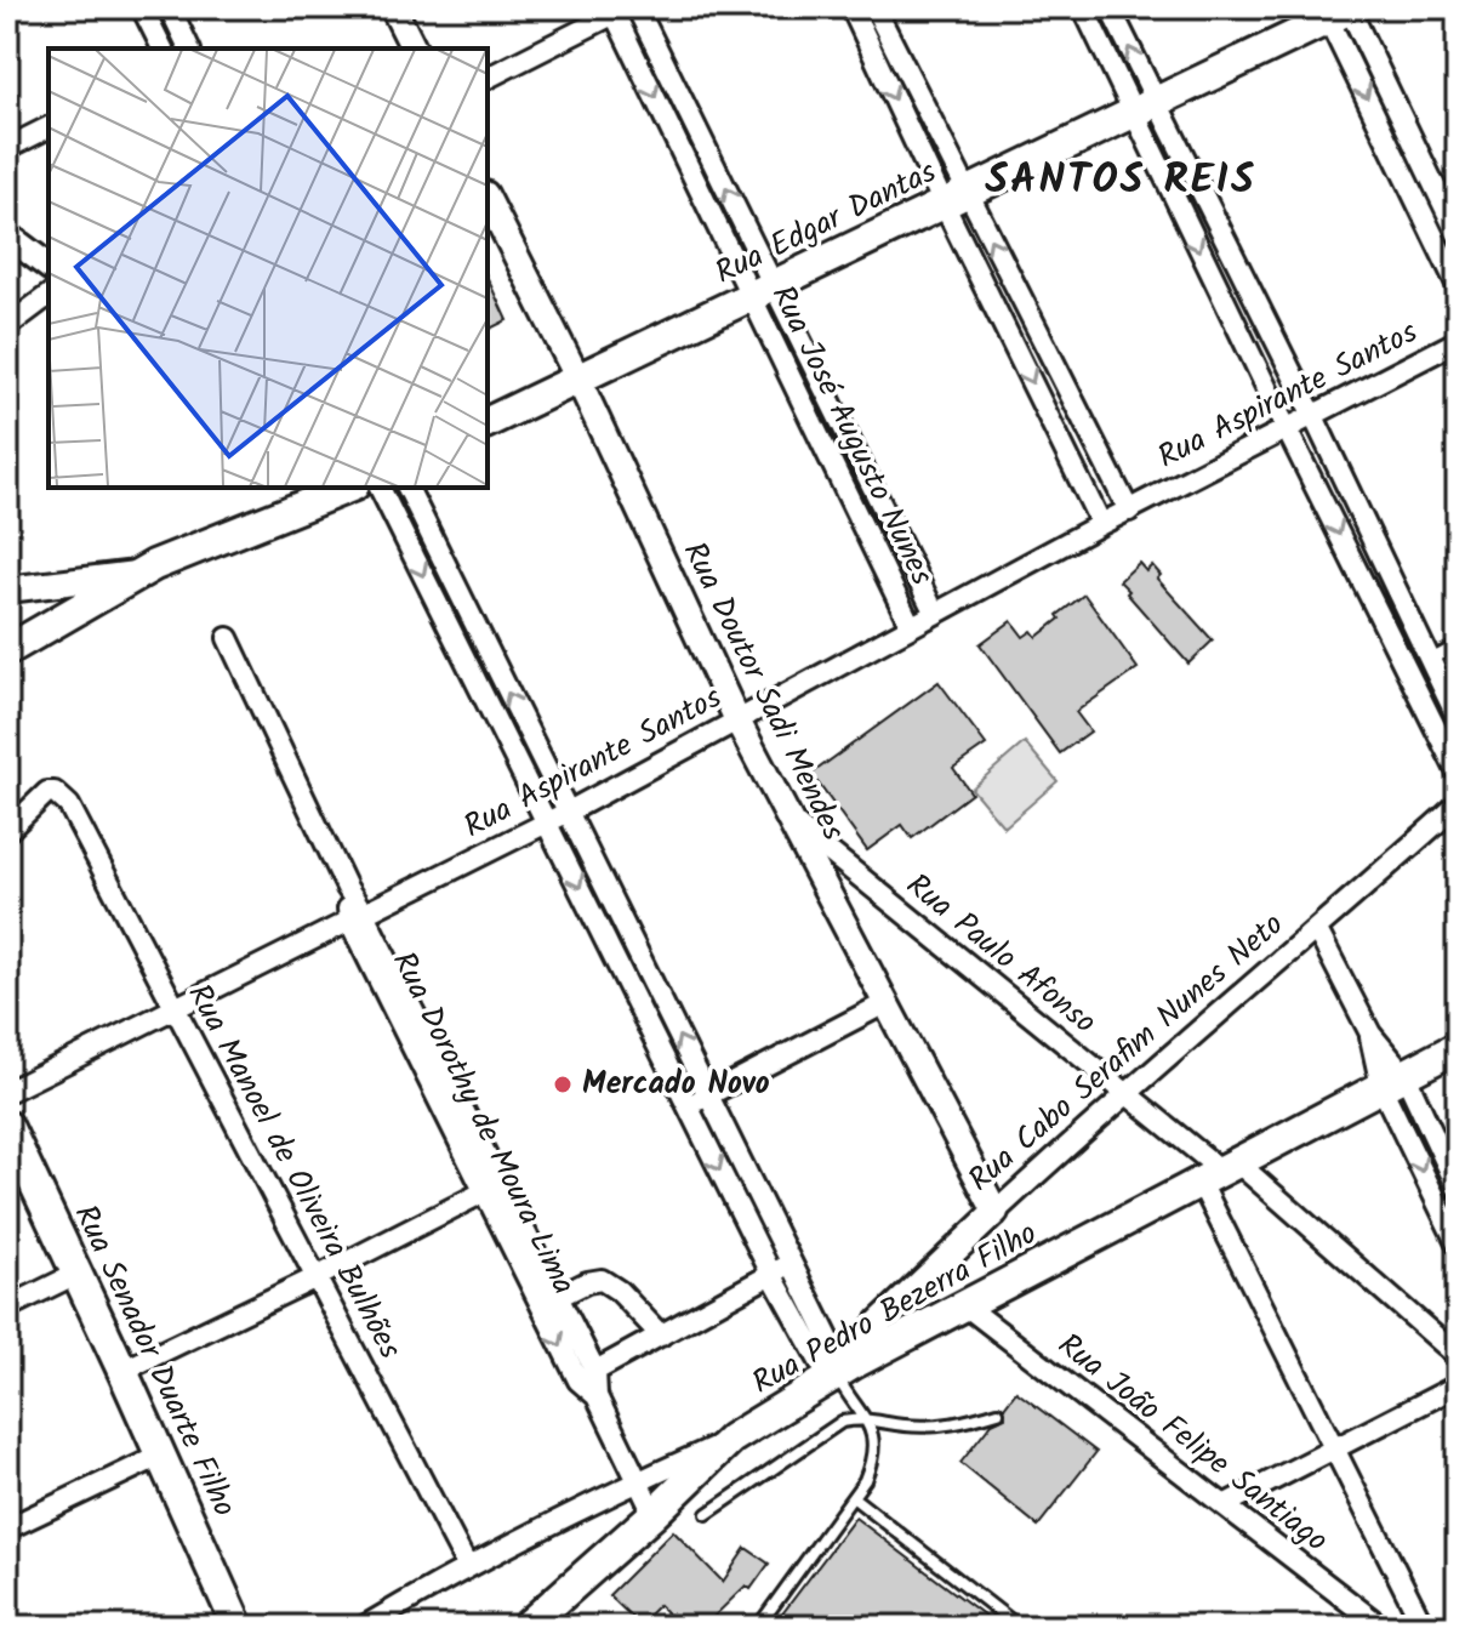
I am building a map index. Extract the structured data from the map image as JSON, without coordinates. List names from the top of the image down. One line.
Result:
{"streets":{"main road":["Rua Edgar Dantas","Rua Pedro Bezerra Filho","Rua Senador Duarte Filho"],"street":["Rua Aspirante Santos","Rua José Augusto Nunes","Rua Doutor Sadi Mendes","Rua Paulo Afonso","Rua Cabo Serafim Nunes Neto","Rua Dorothy de Moura Lima","Rua Manoel de Oliveira Bulhões","Rua João Felipe Santiago"]},"crossings":[["Rua Edgar Dantas","Rua José Augusto Nunes"],["Rua Edgar Dantas","Rua Doutor Sadi Mendes"],["Rua Aspirante Santos","Rua José Augusto Nunes"],["Rua Aspirante Santos","Rua Doutor Sadi Mendes"],["Rua Aspirante Santos","Rua Dorothy de Moura Lima"],["Rua Aspirante Santos","Rua Manoel de Oliveira Bulhões"],["Rua Doutor Sadi Mendes","Rua Paulo Afonso"],["Rua Doutor Sadi Mendes","Rua Cabo Serafim Nunes Neto"],["Rua Paulo Afonso","Rua Cabo Serafim Nunes Neto"],["Rua Paulo Afonso","Rua Pedro Bezerra Filho"],["Rua Cabo Serafim Nunes Neto","Rua Pedro Bezerra Filho"],["Rua Dorothy de Moura Lima","Rua Pedro Bezerra Filho"],["Rua Manoel de Oliveira Bulhões","Rua Pedro Bezerra Filho"],["Rua Pedro Bezerra Filho","Rua João Felipe Santiago"]],"districts":["SANTOS REIS"],"places":["Mercado Novo"]}
